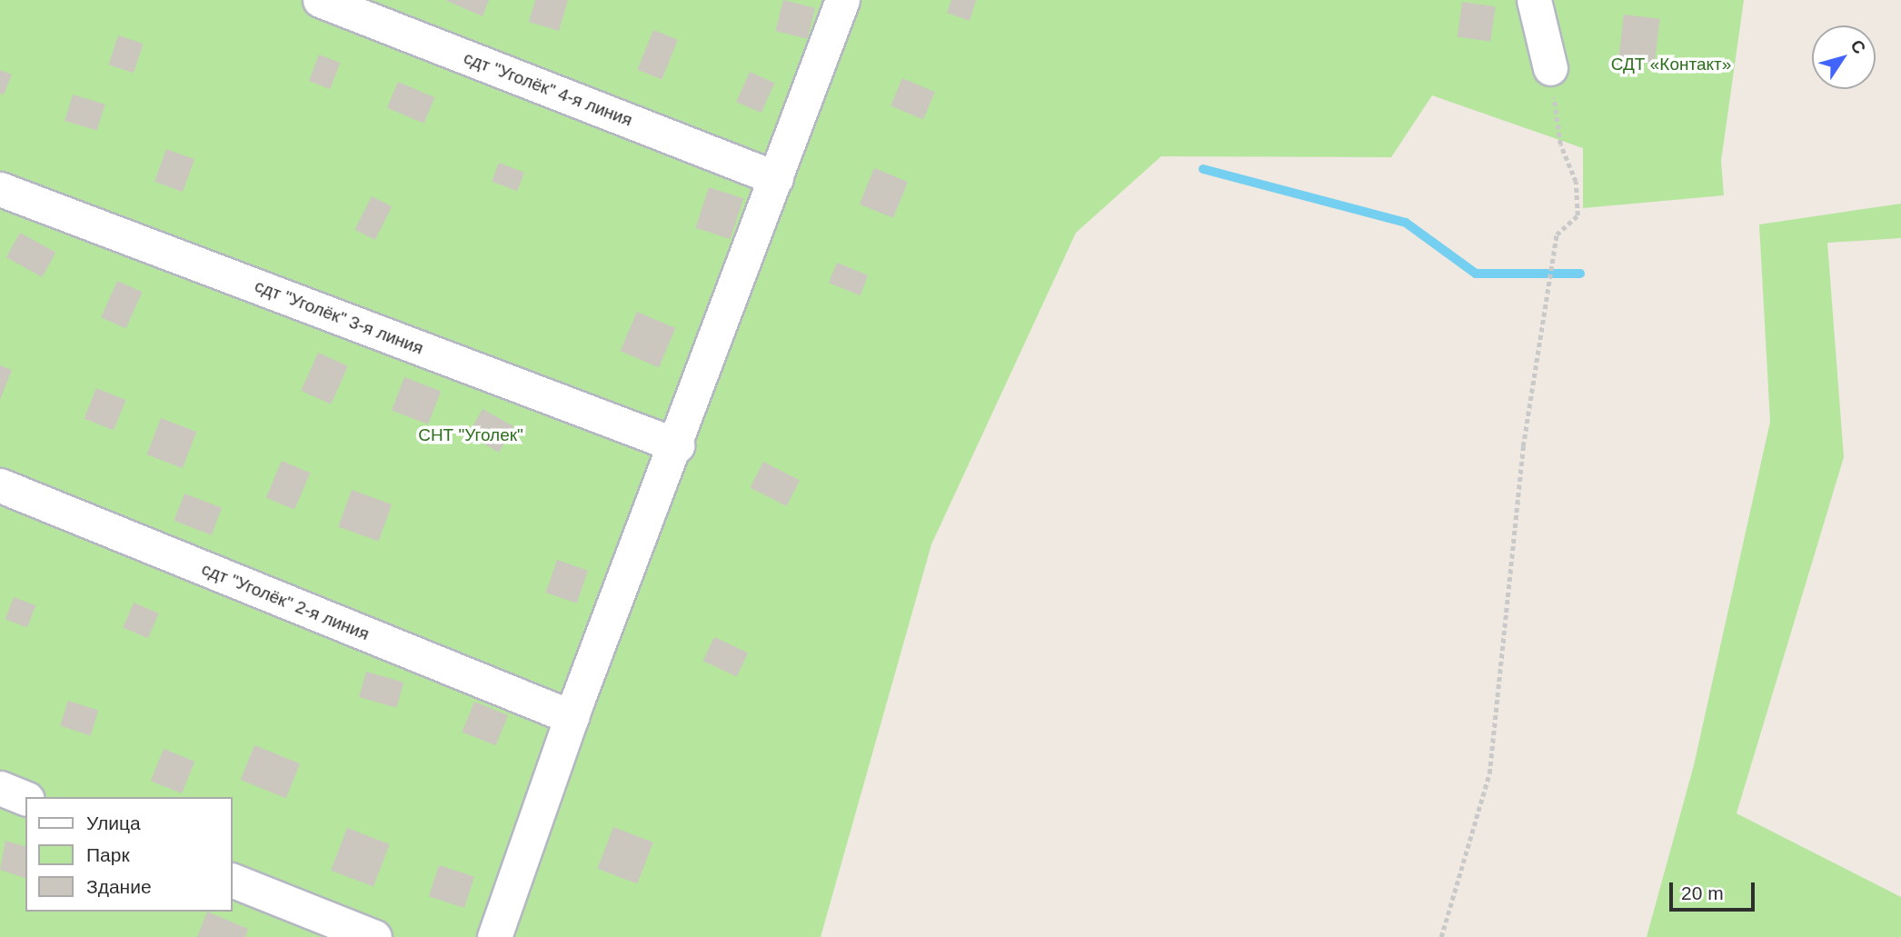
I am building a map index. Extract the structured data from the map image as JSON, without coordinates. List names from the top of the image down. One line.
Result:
{"streets":{"lane":["сдт \"Уголёк\" 4-я линия","сдт \"Уголёк\" 3-я линия","сдт \"Уголёк\" 2-я линия"]},"parks":["СДТ «Контакт»","СНТ \"Уголек\""],"legend":["Улица","Парк","Здание"],"scale_bar":"20 m","north":"top right"}
